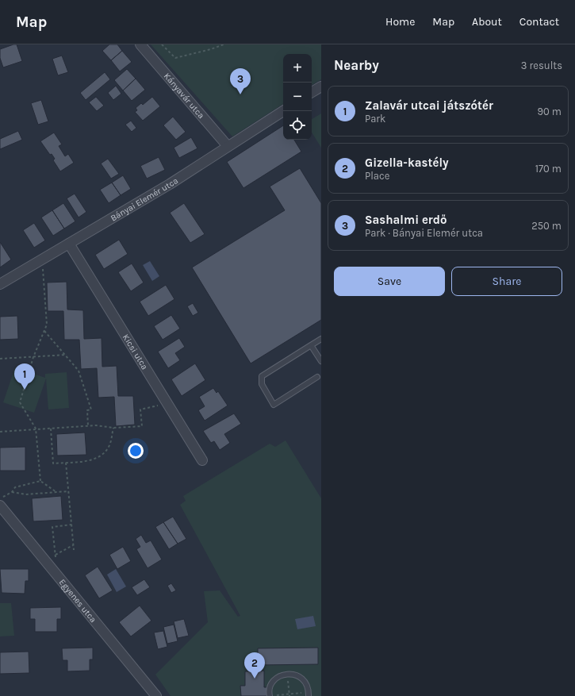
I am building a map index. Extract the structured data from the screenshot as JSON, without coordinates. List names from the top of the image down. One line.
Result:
{"streets":{"street":["Kányavár utca","Bányai Elemér utca","Kicsi utca","Egyenes utca"]},"crossings":[["Kányavár utca","Bányai Elemér utca"],["Bányai Elemér utca","Kicsi utca"]],"page":{"header":"Map","nav":["Home","Map","About","Contact"],"heading":["Nearby","3 results"],"map_buttons":["+","−"],"pins":["3","1","2"],"list":[{"mark":"1","name":"Zalavár utcai játszótér","note":"Park","value":"90 m"},{"mark":"2","name":"Gizella-kastély","note":"Place","value":"170 m"},{"mark":"3","name":"Sashalmi erdő","note":"Park · Bányai Elemér utca","value":"250 m"}],"buttons":["Save","Share"]}}
